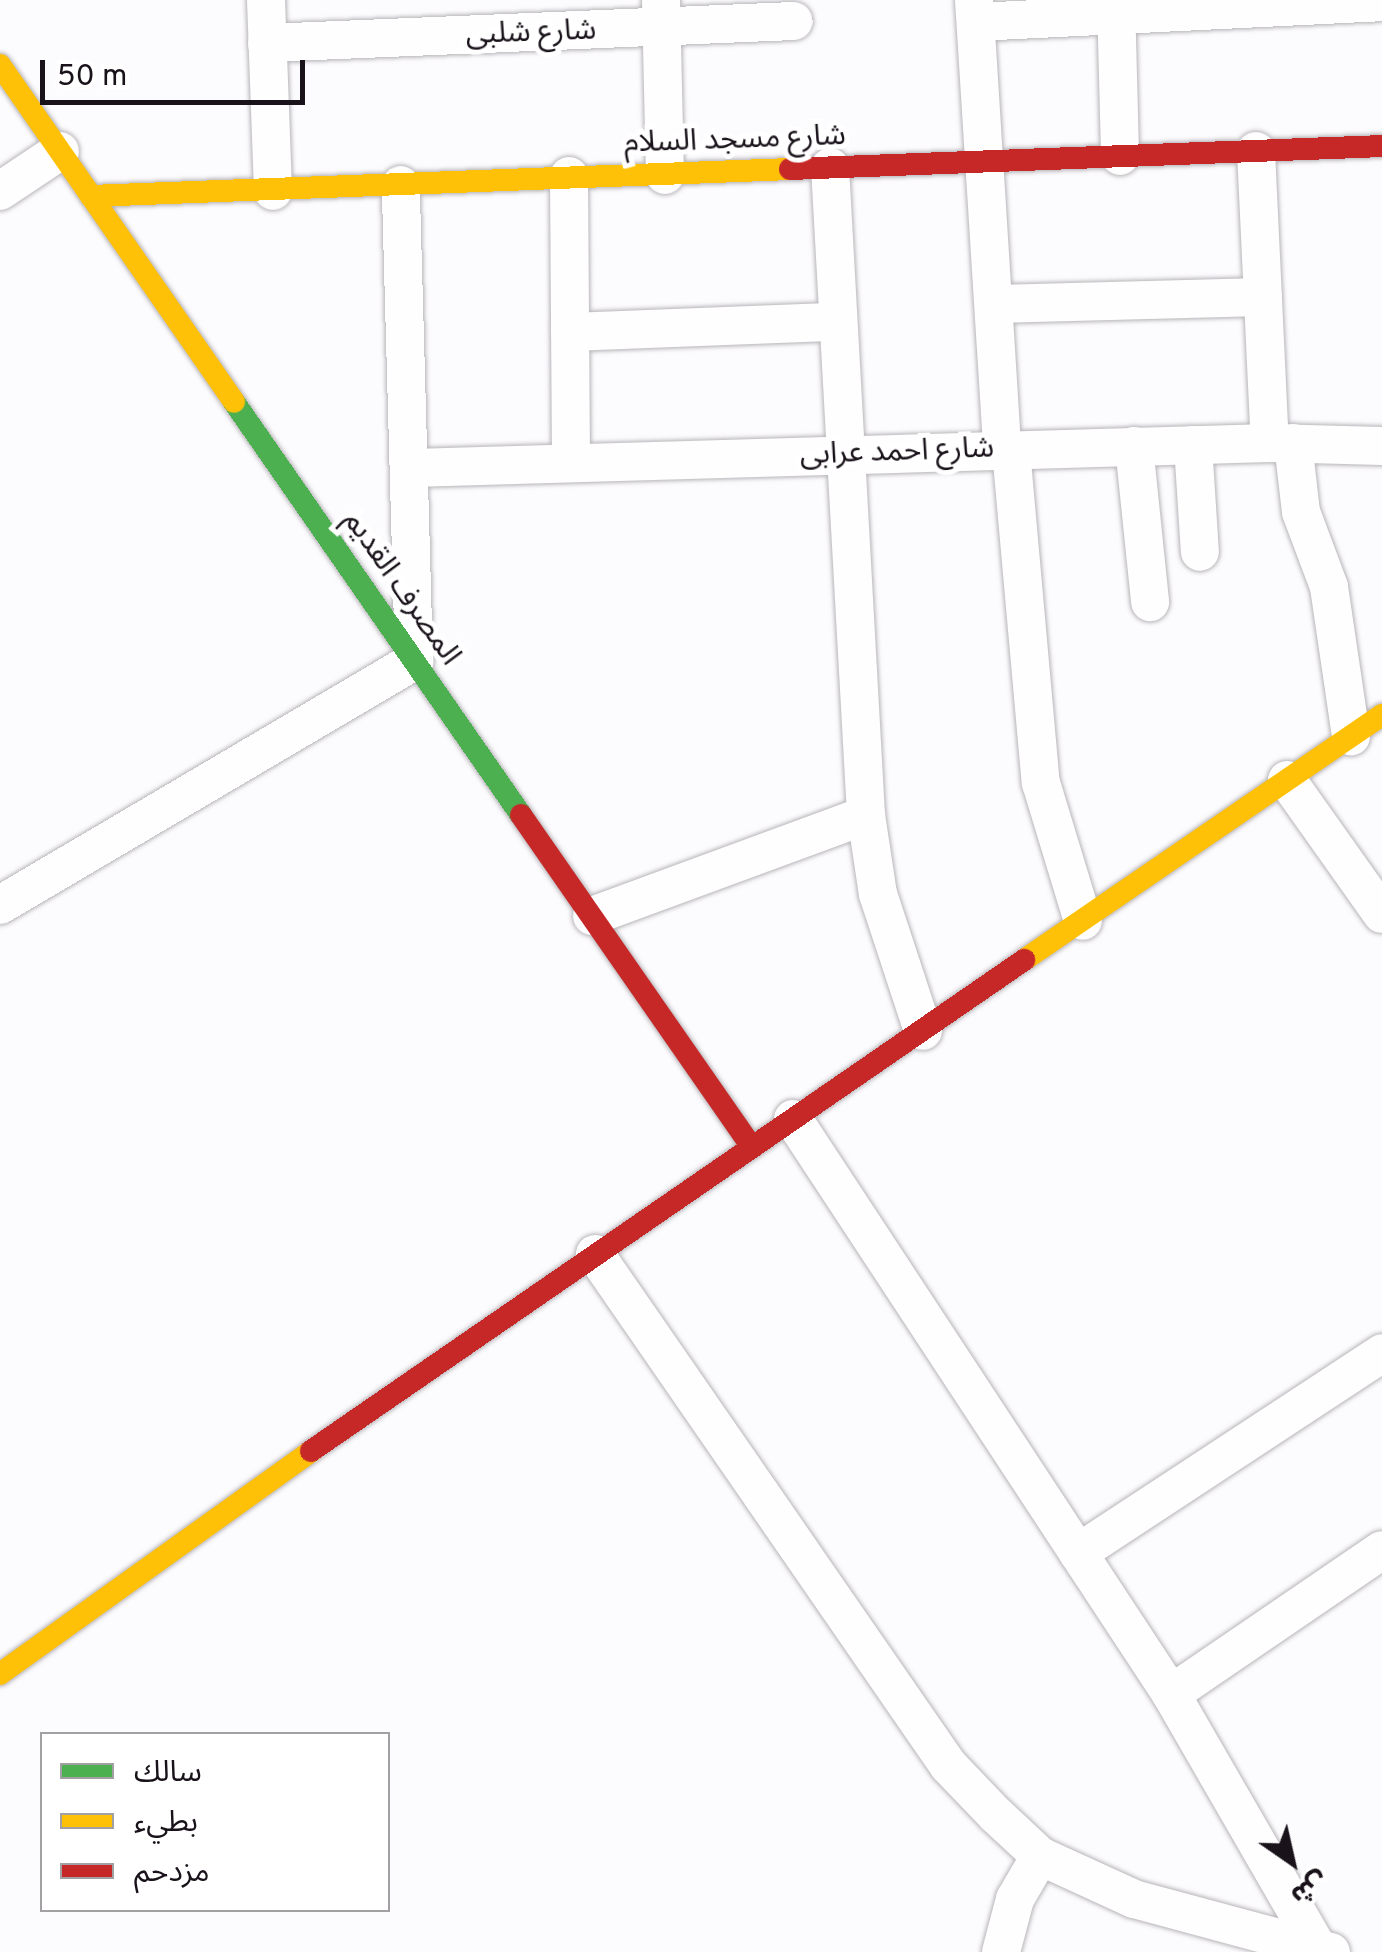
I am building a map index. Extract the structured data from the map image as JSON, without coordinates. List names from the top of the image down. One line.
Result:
{"streets":{"street":["شارع شلبى","شارع مسجد السلام","شارع احمد عرابى","المصرف القديم"]},"crossings":[["شارع مسجد السلام","المصرف القديم"]],"legend":["سالك","بطيء","مزدحم"],"scale_bar":"50 m","north":"bottom right"}
